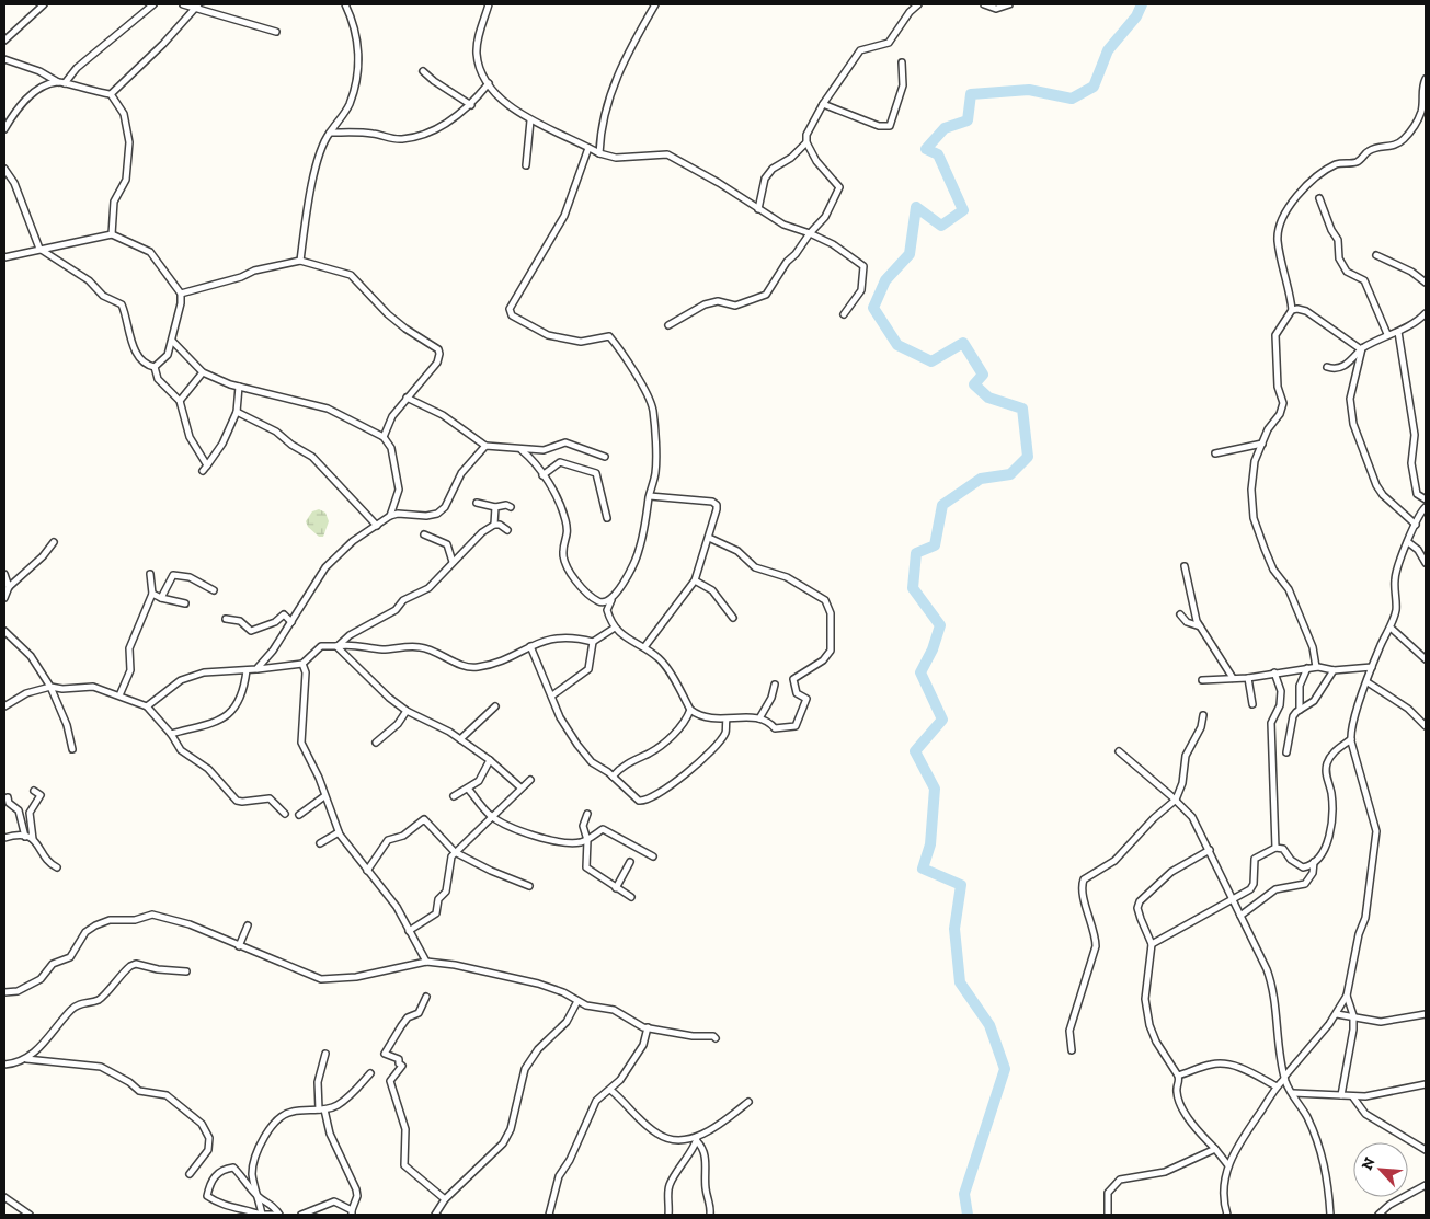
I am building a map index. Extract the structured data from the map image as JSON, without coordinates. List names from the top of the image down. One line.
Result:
{"north":"top left"}
